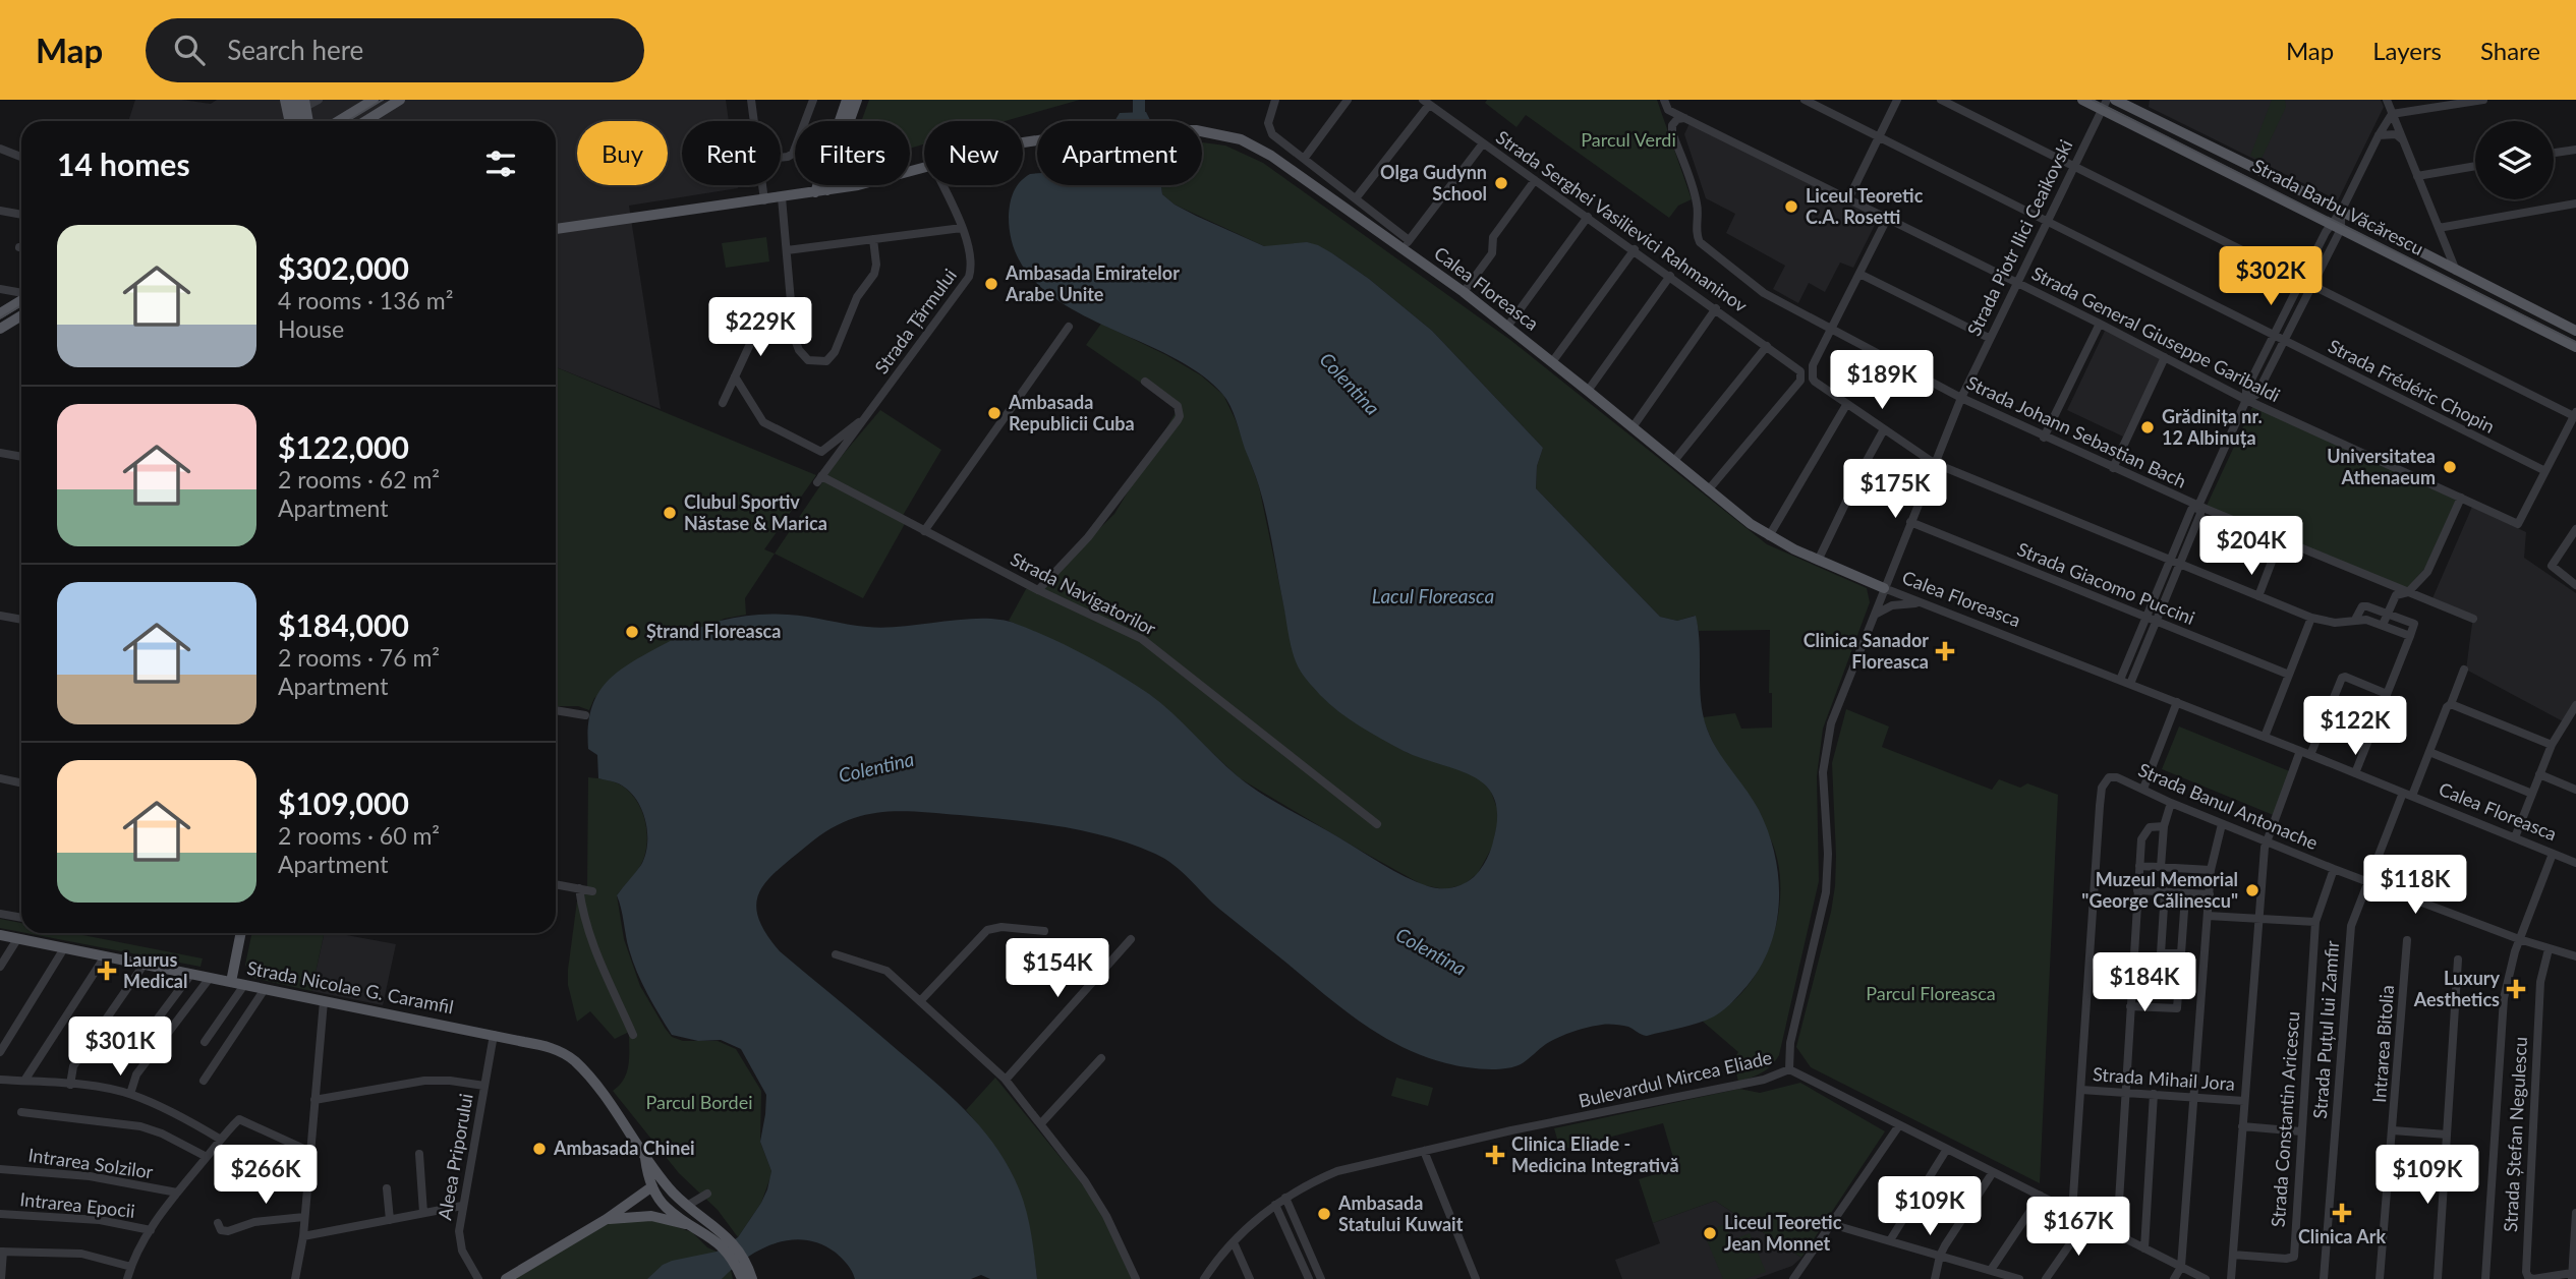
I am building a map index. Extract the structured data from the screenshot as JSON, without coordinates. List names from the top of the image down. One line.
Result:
{"streets":{"main road":["Strada Barbu Văcărescu","Calea Floreasca","Strada Nicolae G. Caramfil"],"street":["Strada Serghei Vasilievici Rahmaninov","Strada Piotr Ilici Ceaikovski","Strada Țărmului","Strada General Giuseppe Garibaldi","Strada Frédéric Chopin","Strada Johann Sebastian Bach","Strada Giacomo Puccini","Strada Navigatorilor","Strada Banul Antonache","Strada Puțul lui Zamfir","Intrarea Bitolia","Bulevardul Mircea Eliade","Strada Mihail Jora","Strada Constantin Aricescu","Strada Ștefan Negulescu","Aleea Priporului","Intrarea Solzilor","Intrarea Epocii"]},"crossings":[["Strada Barbu Văcărescu","Strada Piotr Ilici Ceaikovski"],["Strada Serghei Vasilievici Rahmaninov","Calea Floreasca"],["Strada Piotr Ilici Ceaikovski","Calea Floreasca"],["Strada Piotr Ilici Ceaikovski","Strada General Giuseppe Garibaldi"],["Strada Piotr Ilici Ceaikovski","Strada Frédéric Chopin"],["Strada Piotr Ilici Ceaikovski","Strada Johann Sebastian Bach"],["Strada Piotr Ilici Ceaikovski","Strada Giacomo Puccini"],["Strada Piotr Ilici Ceaikovski","Bulevardul Mircea Eliade"],["Calea Floreasca","Strada Puțul lui Zamfir"],["Calea Floreasca","Bulevardul Mircea Eliade"],["Strada Țărmului","Strada Navigatorilor"],["Strada General Giuseppe Garibaldi","Strada Frédéric Chopin"],["Strada General Giuseppe Garibaldi","Strada Johann Sebastian Bach"],["Strada Banul Antonache","Strada Puțul lui Zamfir"],["Strada Banul Antonache","Strada Constantin Aricescu"],["Strada Banul Antonache","Strada Ștefan Negulescu"],["Strada Nicolae G. Caramfil","Aleea Priporului"]],"water":["Colentina","Lacul Floreasca"],"parks":["Parcul Verdi","Parcul Floreasca","Parcul Bordei"],"places":{"other":["Olga Gudynn School","Liceul Teoretic C.A. Rosetti","Ambasada Emiratelor Arabe Unite","Ambasada Republicii Cuba","Grădinița nr. 12 Albinuța","Universitatea Athenaeum","Clubul Sportiv Năstase & Marica","Ștrand Floreasca","Muzeul Memorial \"George Călinescu\"","Ambasada Chinei","Ambasada Statului Kuwait","Liceul Teoretic Jean Monnet"],"health":["Clinica Sanador Floreasca","Laurus Medical","Luxury Aesthetics","Clinica Eliade - Medicina Integrativă","Clinica Ark"]},"page":{"header":"Map","search":"Search here","nav":["Map","Layers","Share"],"chip":["Buy","Rent","Filters","New","Apartment"],"heading":"14 homes","list":[{"name":"$302,000","note":"4 rooms · 136 m² · House"},{"name":"$122,000","note":"2 rooms · 62 m² · Apartment"},{"name":"$184,000","note":"2 rooms · 76 m² · Apartment"},{"name":"$109,000","note":"2 rooms · 60 m² · Apartment"}],"price":["$302K","$229K","$189K","$175K","$204K","$122K","$118K","$154K","$184K","$301K","$266K","$109K","$109K","$167K"]}}
